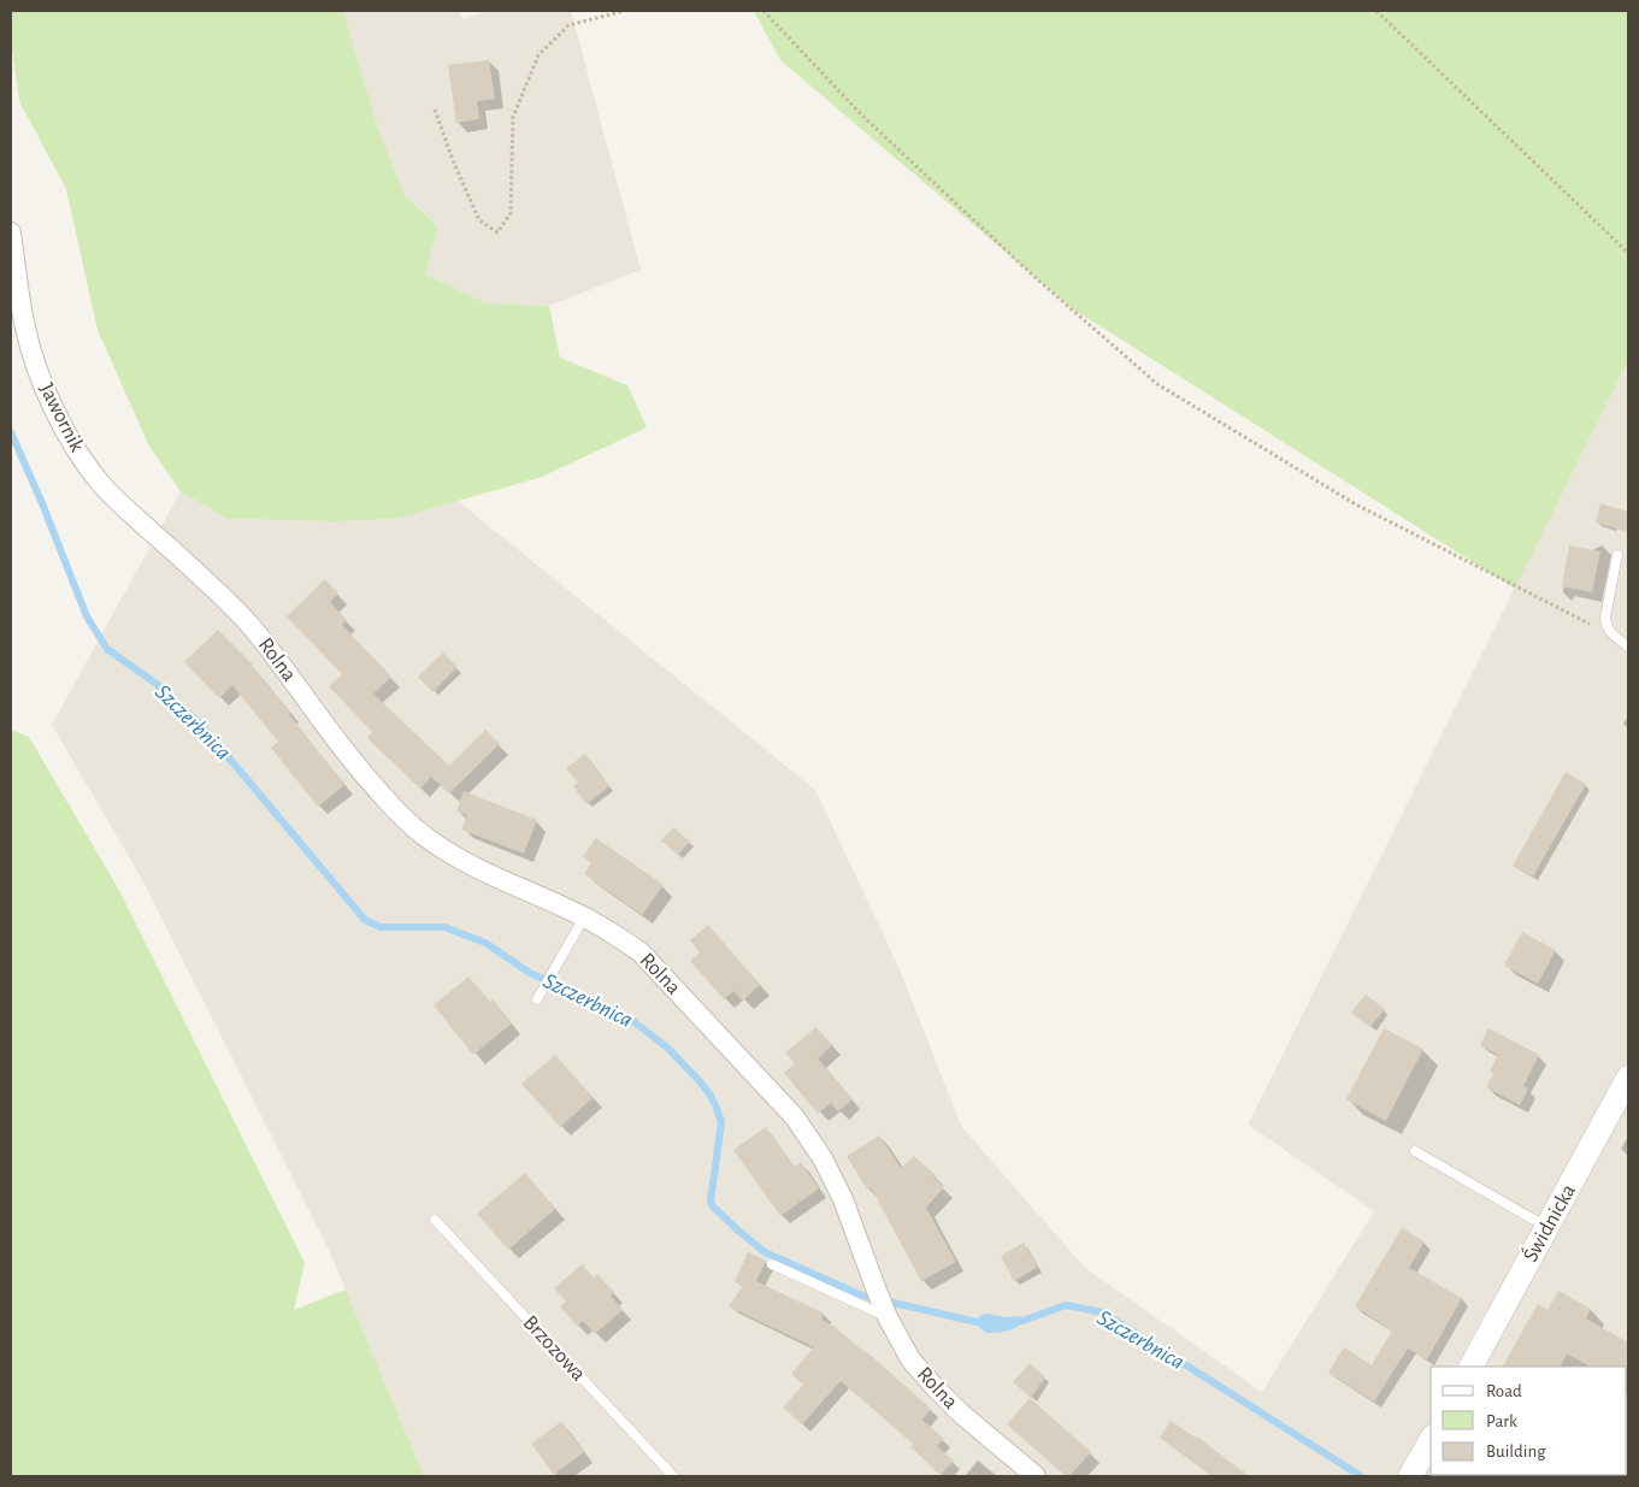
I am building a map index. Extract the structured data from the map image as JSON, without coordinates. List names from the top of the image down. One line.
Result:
{"streets":{"street":["Jawornik","Rolna","Świdnicka"],"lane":["Brzozowa"]},"crossings":[["Jawornik","Rolna"]],"water":["Szczerbnica"],"legend":["Road","Park","Building"]}
